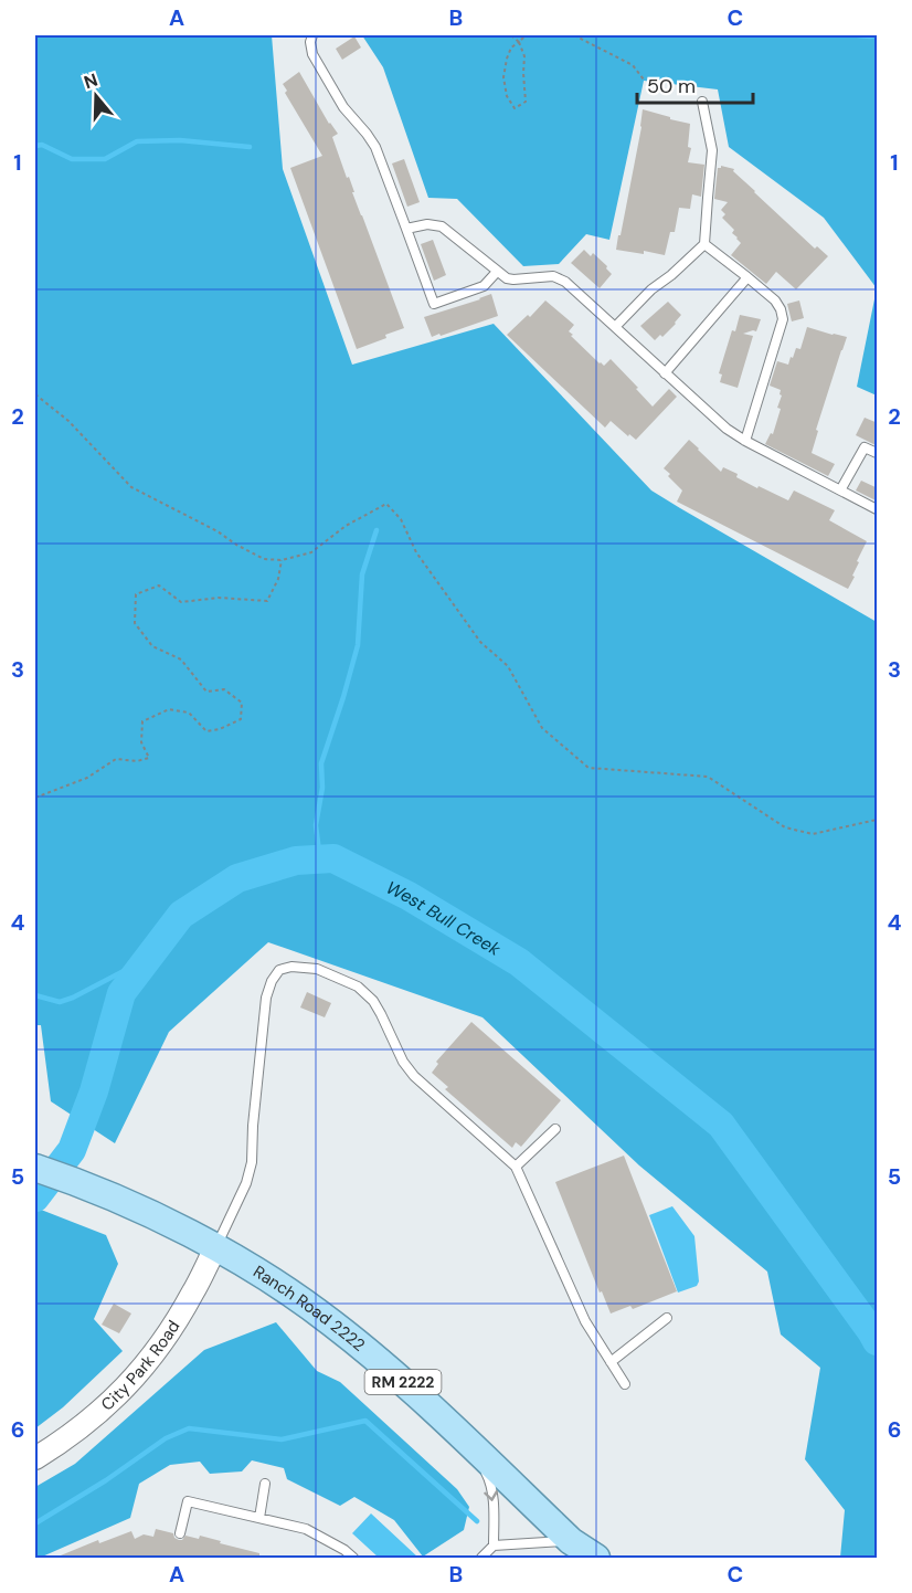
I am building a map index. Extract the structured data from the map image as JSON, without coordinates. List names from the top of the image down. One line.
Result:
{"streets":{"main road":["Ranch Road 2222","RM 2222"],"street":["City Park Road"]},"crossings":[["Ranch Road 2222","City Park Road"]],"water":["West Bull Creek"],"scale_bar":"50 m","north":"top","grid":{"columns":["A","B","C"],"rows":["1","2","3","4","5","6"]}}
